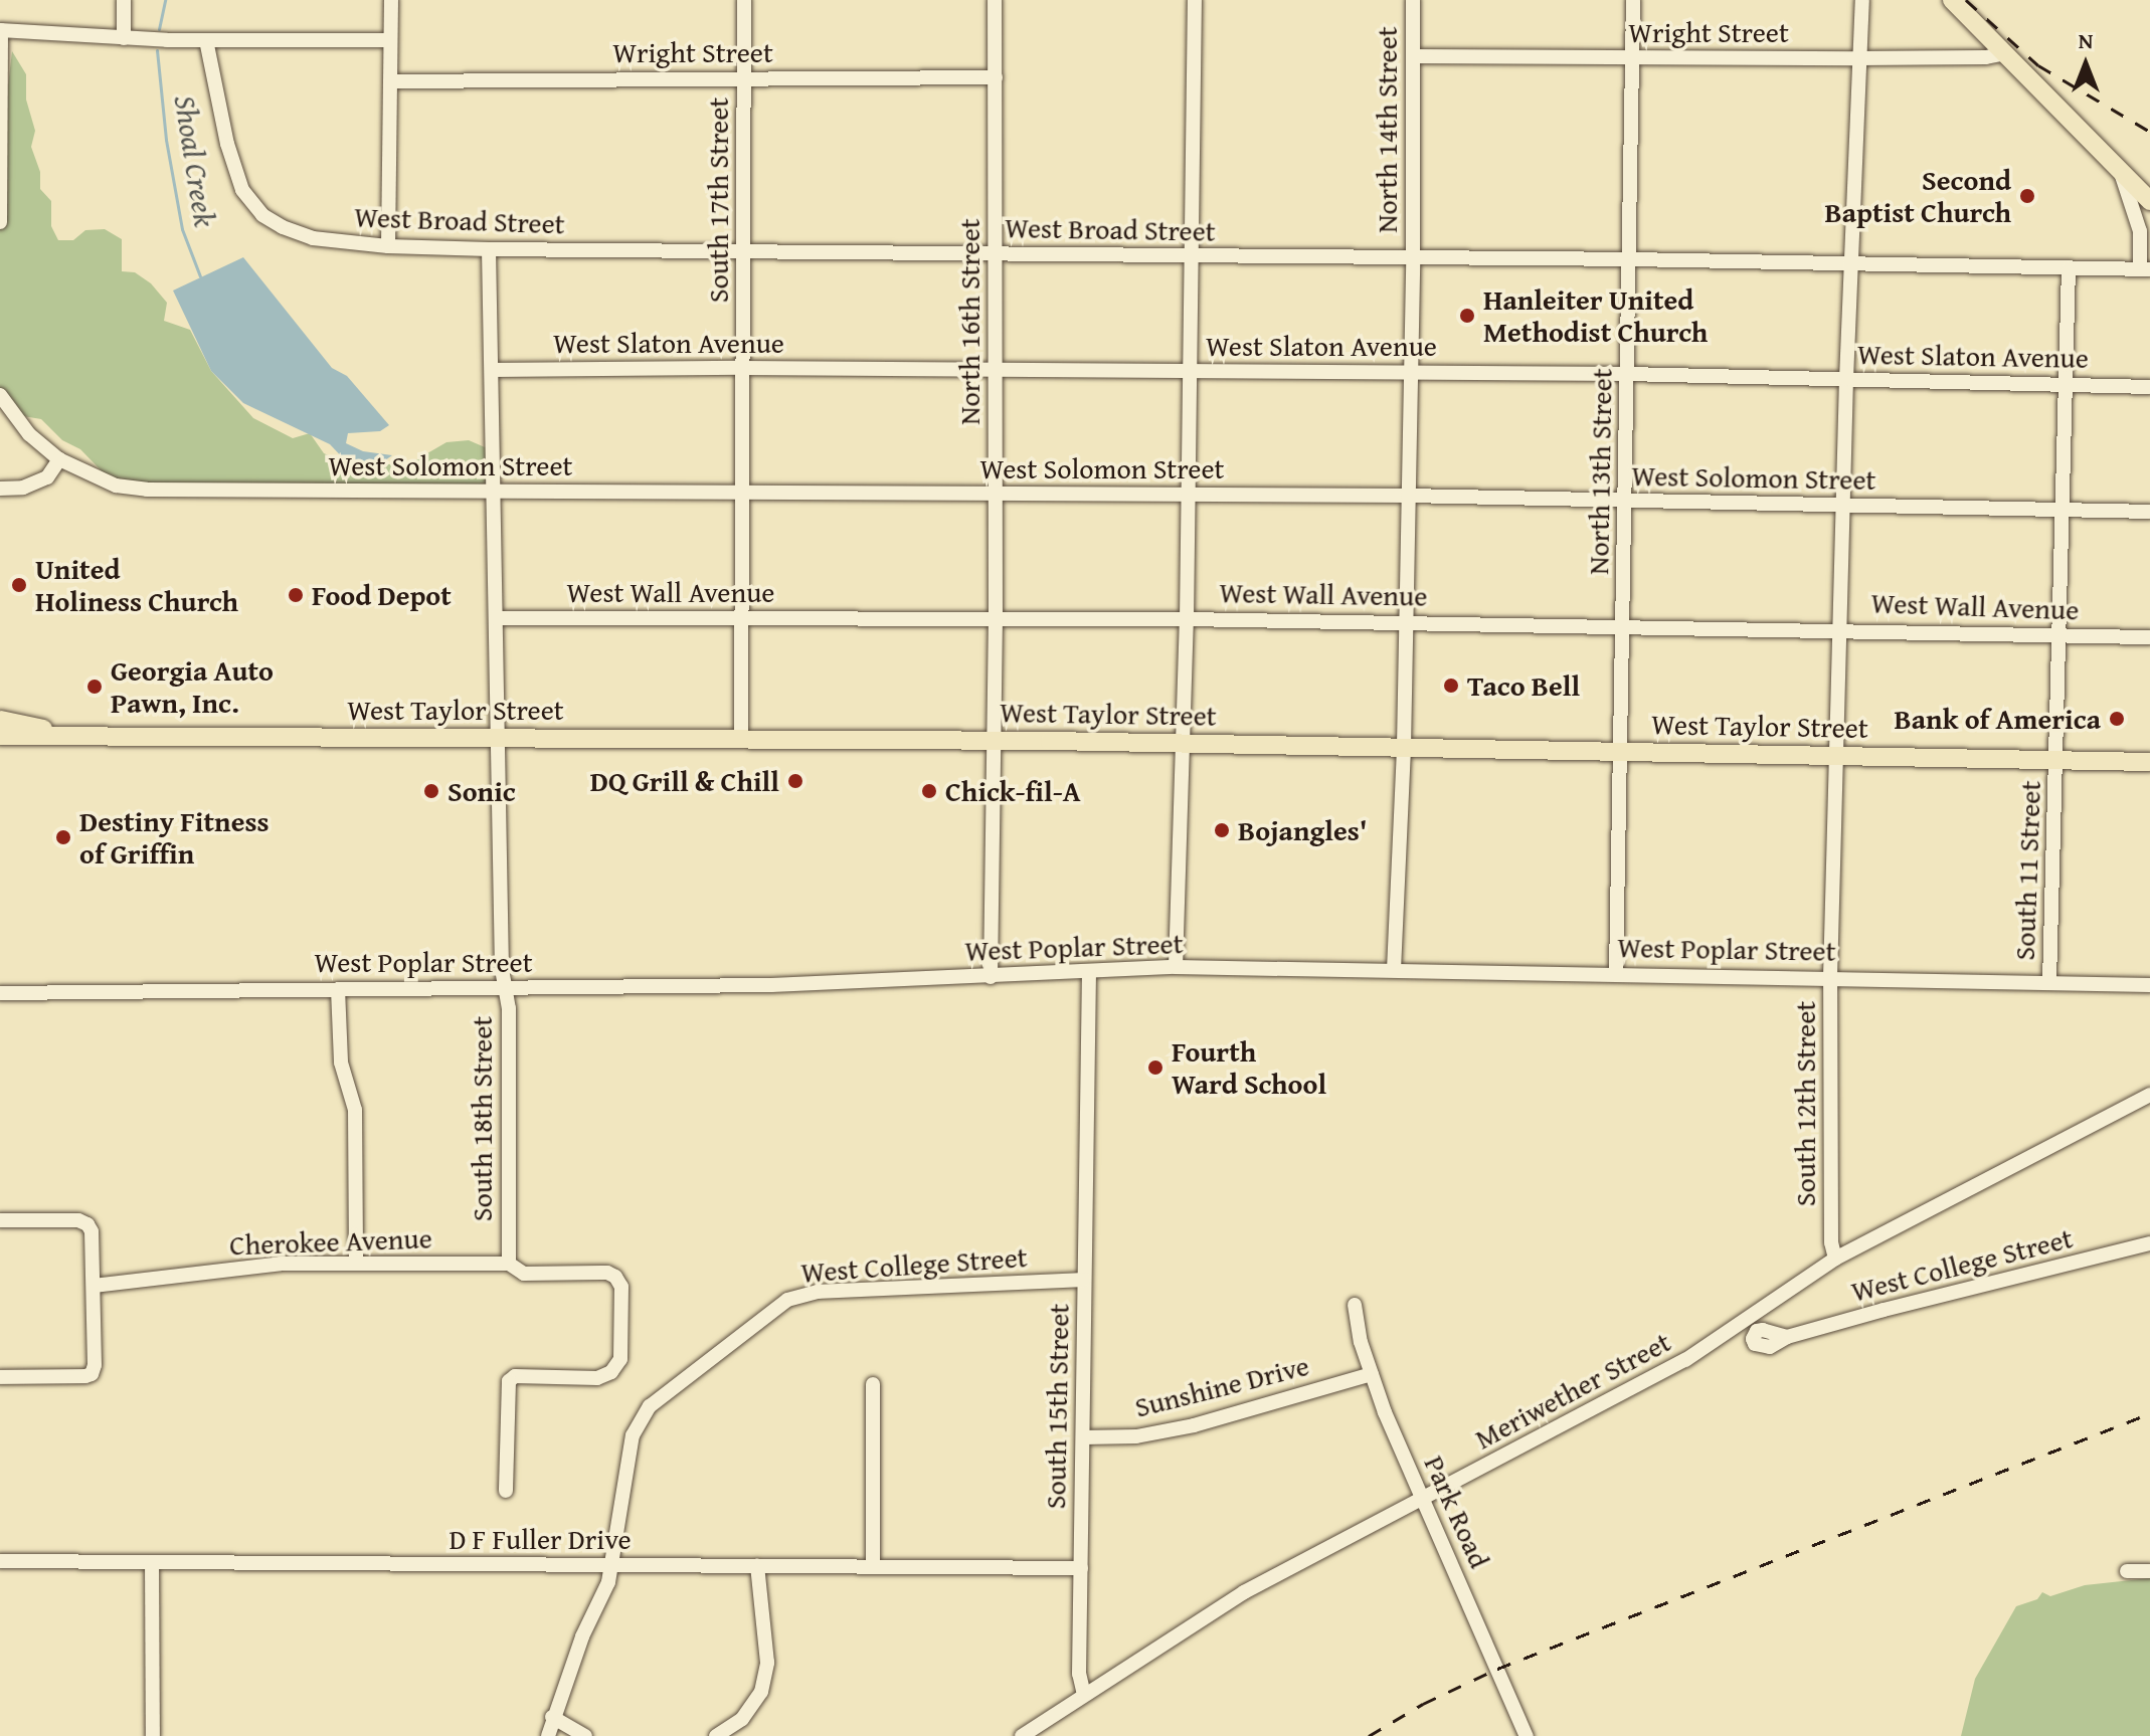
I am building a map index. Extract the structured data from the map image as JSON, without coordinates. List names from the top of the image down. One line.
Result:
{"streets":{"main road":["West Taylor Street"],"street":["Wright Street","North 14th Street","South 17th Street","West Broad Street","North 16th Street","West Slaton Avenue","West Solomon Street","North 13th Street","West Wall Avenue","South 11 Street","West Poplar Street","South 12th Street","South 18th Street","Cherokee Avenue","West College Street","Sunshine Drive","Meriwether Street","South 15th Street","Park Road","D F Fuller Drive"]},"crossings":[["Wright Street","North 14th Street"],["Wright Street","South 17th Street"],["Wright Street","North 16th Street"],["Wright Street","North 13th Street"],["Wright Street","South 12th Street"],["North 14th Street","West Broad Street"],["North 14th Street","West Slaton Avenue"],["North 14th Street","West Solomon Street"],["North 14th Street","West Wall Avenue"],["North 14th Street","West Taylor Street"],["North 14th Street","West Poplar Street"],["South 17th Street","West Broad Street"],["South 17th Street","West Slaton Avenue"],["South 17th Street","West Solomon Street"],["South 17th Street","West Wall Avenue"],["South 17th Street","West Taylor Street"],["West Broad Street","North 16th Street"],["West Broad Street","North 13th Street"],["West Broad Street","South 11 Street"],["West Broad Street","South 12th Street"],["West Broad Street","South 18th Street"],["North 16th Street","West Slaton Avenue"],["North 16th Street","West Solomon Street"],["North 16th Street","West Wall Avenue"],["North 16th Street","West Taylor Street"],["North 16th Street","West Poplar Street"],["West Slaton Avenue","North 13th Street"],["West Slaton Avenue","South 11 Street"],["West Slaton Avenue","South 12th Street"],["West Slaton Avenue","South 18th Street"],["West Solomon Street","North 13th Street"],["West Solomon Street","South 11 Street"],["West Solomon Street","South 12th Street"],["West Solomon Street","South 18th Street"],["North 13th Street","West Wall Avenue"],["North 13th Street","West Taylor Street"],["North 13th Street","West Poplar Street"],["West Wall Avenue","South 11 Street"],["West Wall Avenue","South 12th Street"],["West Wall Avenue","South 18th Street"],["West Taylor Street","South 11 Street"],["West Taylor Street","South 12th Street"],["West Taylor Street","South 18th Street"],["South 11 Street","West Poplar Street"],["West Poplar Street","South 12th Street"],["West Poplar Street","South 18th Street"],["West Poplar Street","South 15th Street"],["South 12th Street","Meriwether Street"],["South 18th Street","Cherokee Avenue"],["West College Street","South 15th Street"],["West College Street","D F Fuller Drive"],["Sunshine Drive","South 15th Street"],["Sunshine Drive","Park Road"],["Meriwether Street","South 15th Street"],["Meriwether Street","Park Road"],["South 15th Street","D F Fuller Drive"]],"water":["Shoal Creek"],"places":["Second Baptist Church","Hanleiter United Methodist Church","United Holiness Church","Food Depot","Taco Bell","Georgia Auto Pawn, Inc.","Bank of America","DQ Grill & Chill","Sonic","Chick-fil-A","Bojangles'","Destiny Fitness of Griffin","Fourth Ward School"],"north":"top"}
